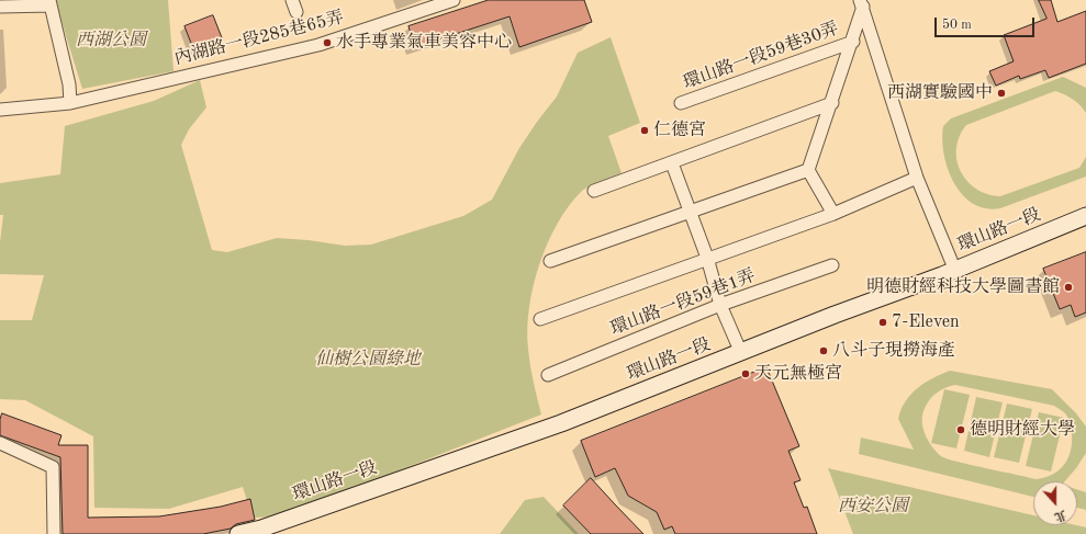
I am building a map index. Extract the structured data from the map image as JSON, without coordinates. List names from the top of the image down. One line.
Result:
{"streets":{"street":["內湖路一段285巷65弄","環山路一段59巷30弄","環山路一段","環山路一段59巷1弄"]},"parks":["西湖公園","仙樹公園綠地","西安公園"],"places":["水手專業氣車美容中心","西湖實驗國中","仁德宮","明德財經科技大學圖書館","7-Eleven","八斗子現撈海產","天元無極宮","德明財經大學"],"scale_bar":"50 m","north":"bottom"}
